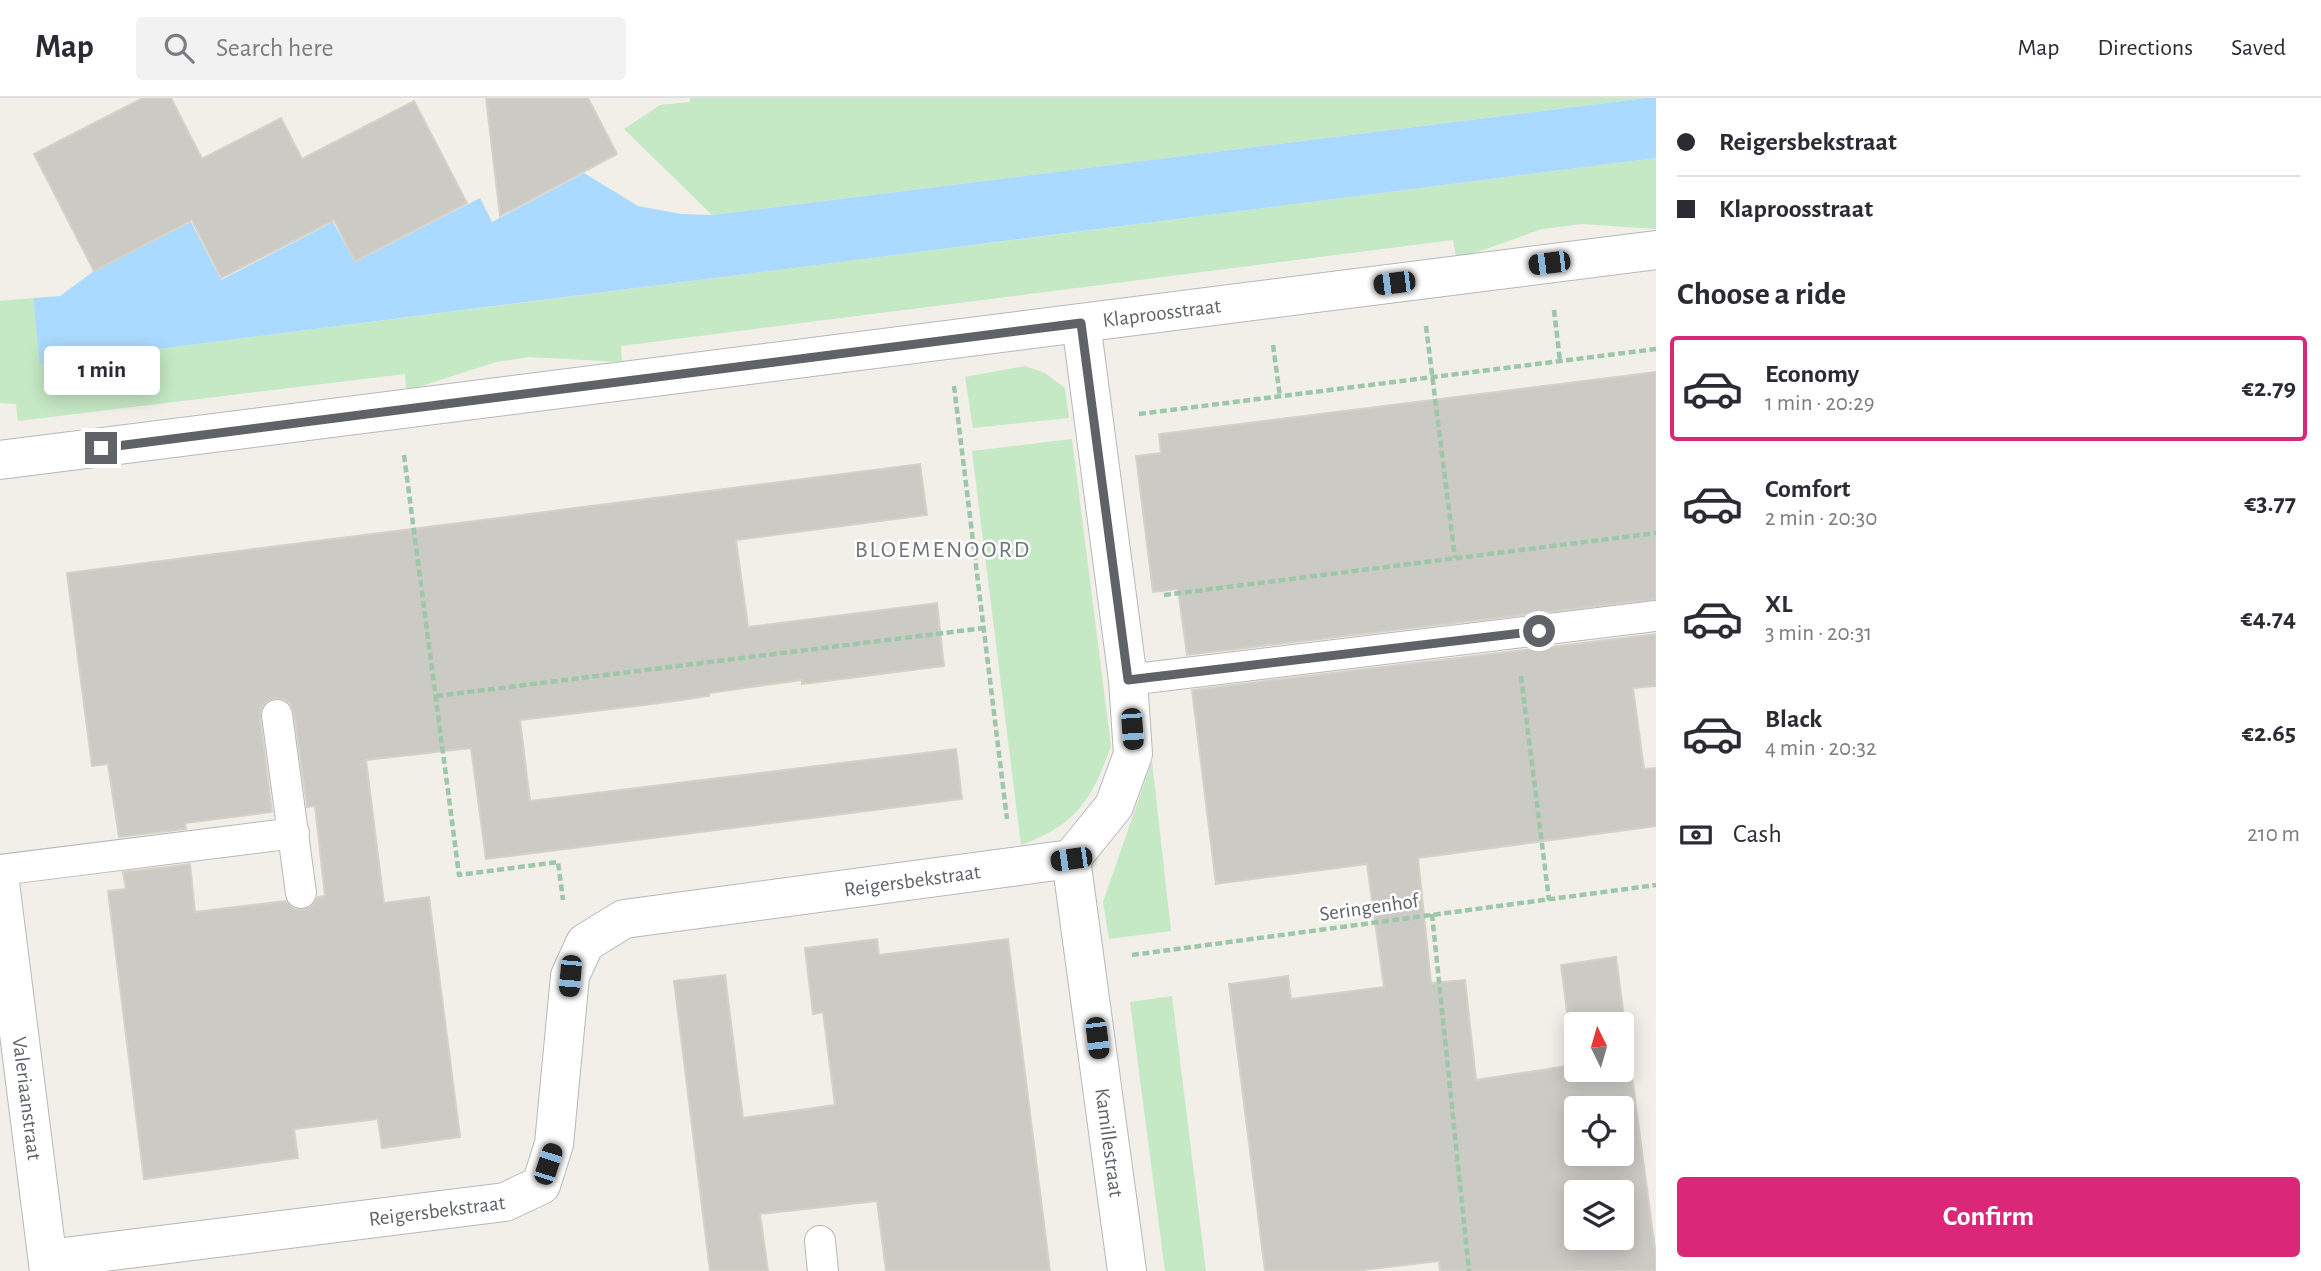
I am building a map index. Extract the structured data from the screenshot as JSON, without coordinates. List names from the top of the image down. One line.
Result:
{"streets":{"street":["Klaproosstraat","Reigersbekstraat","Valeriaanstraat","Kamillestraat"],"path":["Seringenhof"]},"crossings":[["Reigersbekstraat","Valeriaanstraat"],["Reigersbekstraat","Kamillestraat"],["Seringenhof","Kamillestraat"]],"districts":["BLOEMENOORD"],"north":"top","page":{"header":"Map","search":"Search here","nav":["Map","Directions","Saved"],"banner":["Reigersbekstraat","Klaproosstraat"],"heading":"Choose a ride","list":[{"name":"Economy","note":"1 min · 20:29","value":"€2.79"},{"name":"Comfort","note":"2 min · 20:30","value":"€3.77"},{"name":"XL","note":"3 min · 20:31","value":"€4.74"},{"name":"Black","note":"4 min · 20:32","value":"€2.65"}],"bubble":"1 min","pay":["Cash","210 m"],"buttons":"Confirm"}}
